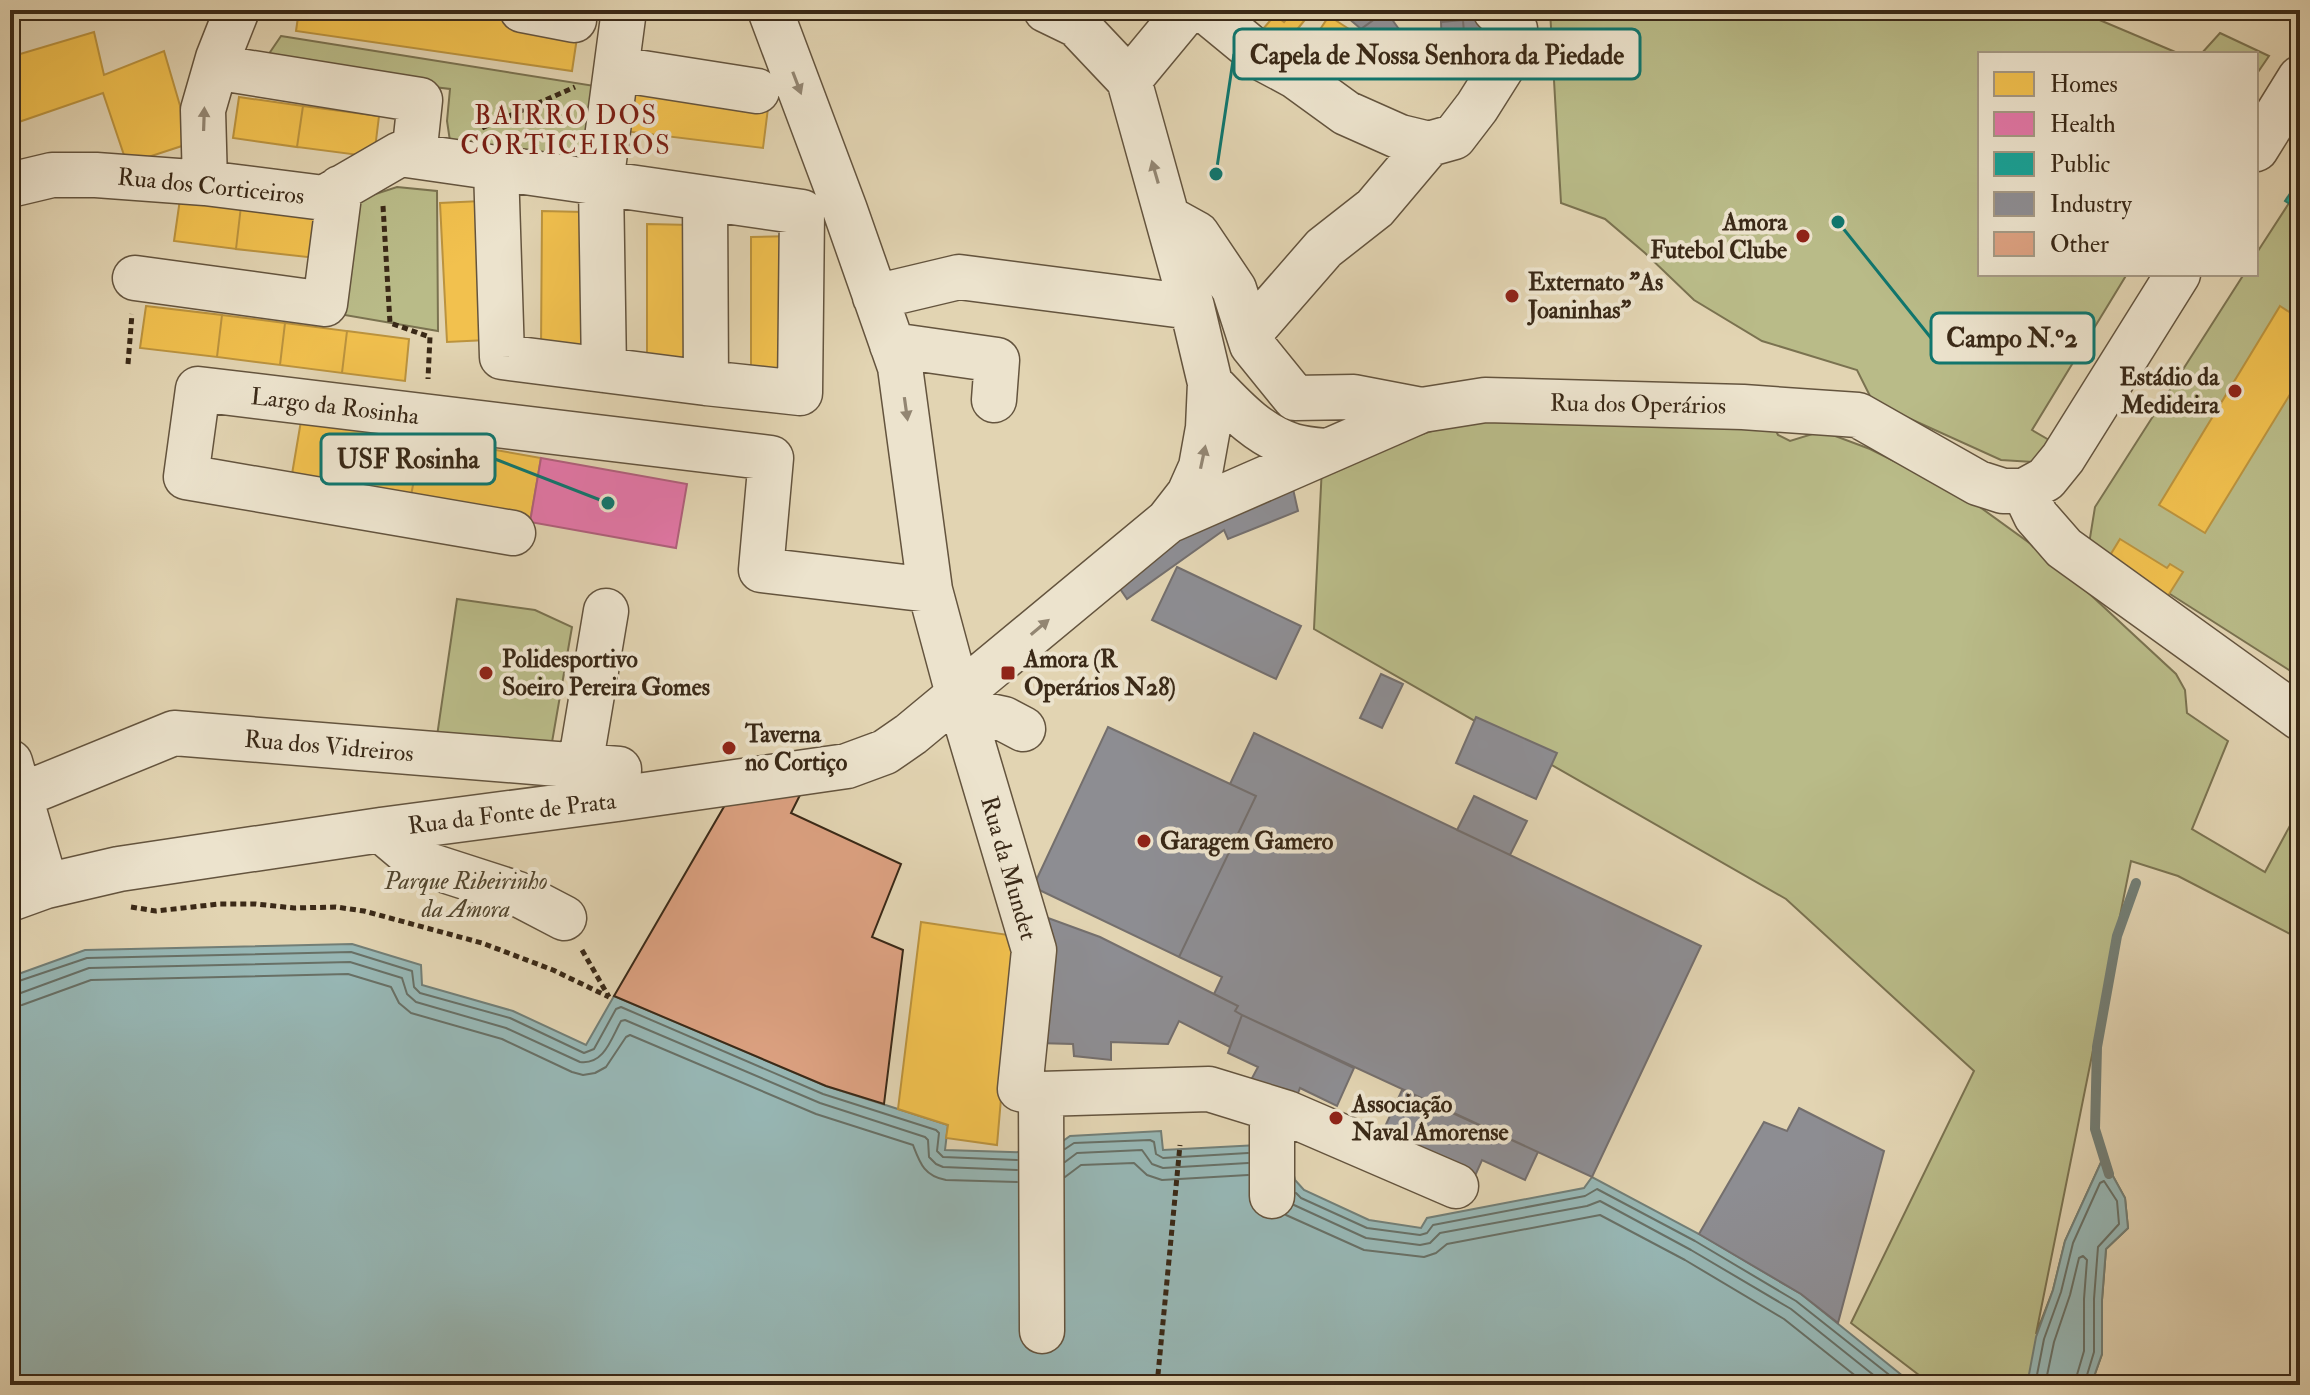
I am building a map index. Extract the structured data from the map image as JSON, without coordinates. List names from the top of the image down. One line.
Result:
{"streets":{"street":["Rua dos Corticeiros","Rua dos Operários","Largo da Rosinha","Rua dos Vidreiros","Rua da Fonte de Prata","Rua da Mundet"]},"crossings":[["Rua dos Operários","Rua da Fonte de Prata"],["Rua dos Operários","Rua da Mundet"],["Rua dos Vidreiros","Rua da Fonte de Prata"],["Rua da Fonte de Prata","Rua da Mundet"]],"districts":["BAIRRO DOS CORTICEIROS"],"parks":["Parque Ribeirinho da Amora"],"places":{"other":["Capela de Nossa Senhora da Piedade","Campo N.º2","Amora Futebol Clube","Externato \"As Joaninhas\"","Estádio da Medideira","USF Rosinha","Polidesportivo Soeiro Pereira Gomes","Taverna no Cortiço","Garagem Gamero","Associação Naval Amorense"],"transit":["Amora (R Operários N28)"]},"legend":["Homes","Health","Public","Industry","Other"]}
